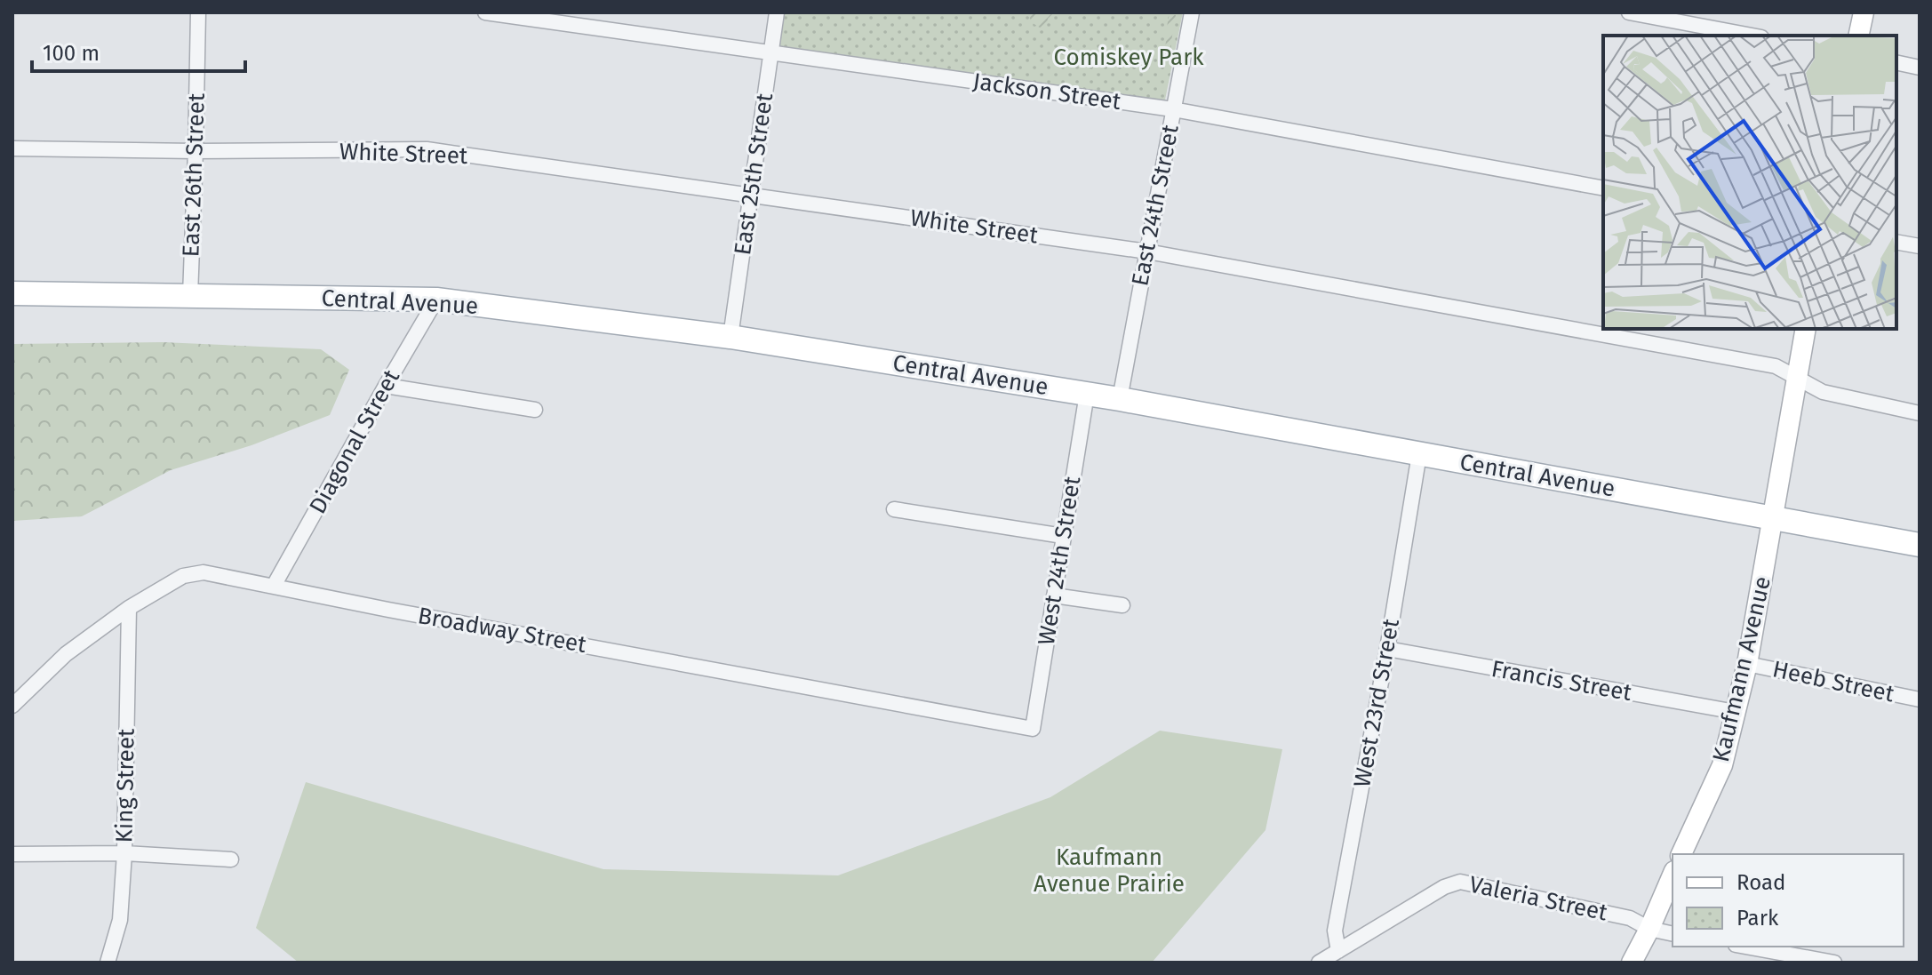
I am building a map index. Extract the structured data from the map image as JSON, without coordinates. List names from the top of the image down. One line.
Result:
{"streets":{"main road":["Central Avenue","Kaufmann Avenue"],"street":["Jackson Street","White Street","East 25th Street","East 26th Street","East 24th Street","Diagonal Street","West 24th Street","Broadway Street","Francis Street","Heeb Street","West 23rd Street","King Street","Valeria Street"]},"crossings":[["Jackson Street","East 25th Street"],["Jackson Street","East 24th Street"],["White Street","East 25th Street"],["White Street","East 26th Street"],["White Street","East 24th Street"],["White Street","Kaufmann Avenue"],["East 25th Street","Central Avenue"],["East 26th Street","Central Avenue"],["East 24th Street","Central Avenue"],["Central Avenue","Diagonal Street"],["Central Avenue","West 24th Street"],["Central Avenue","Kaufmann Avenue"],["Central Avenue","West 23rd Street"],["Diagonal Street","Broadway Street"],["West 24th Street","Broadway Street"],["Broadway Street","King Street"],["Kaufmann Avenue","Francis Street"],["Kaufmann Avenue","Heeb Street"],["Francis Street","West 23rd Street"],["West 23rd Street","Valeria Street"]],"parks":["Comiskey Park","Kaufmann Avenue Prairie"],"legend":["Road","Park"],"scale_bar":"100 m"}
